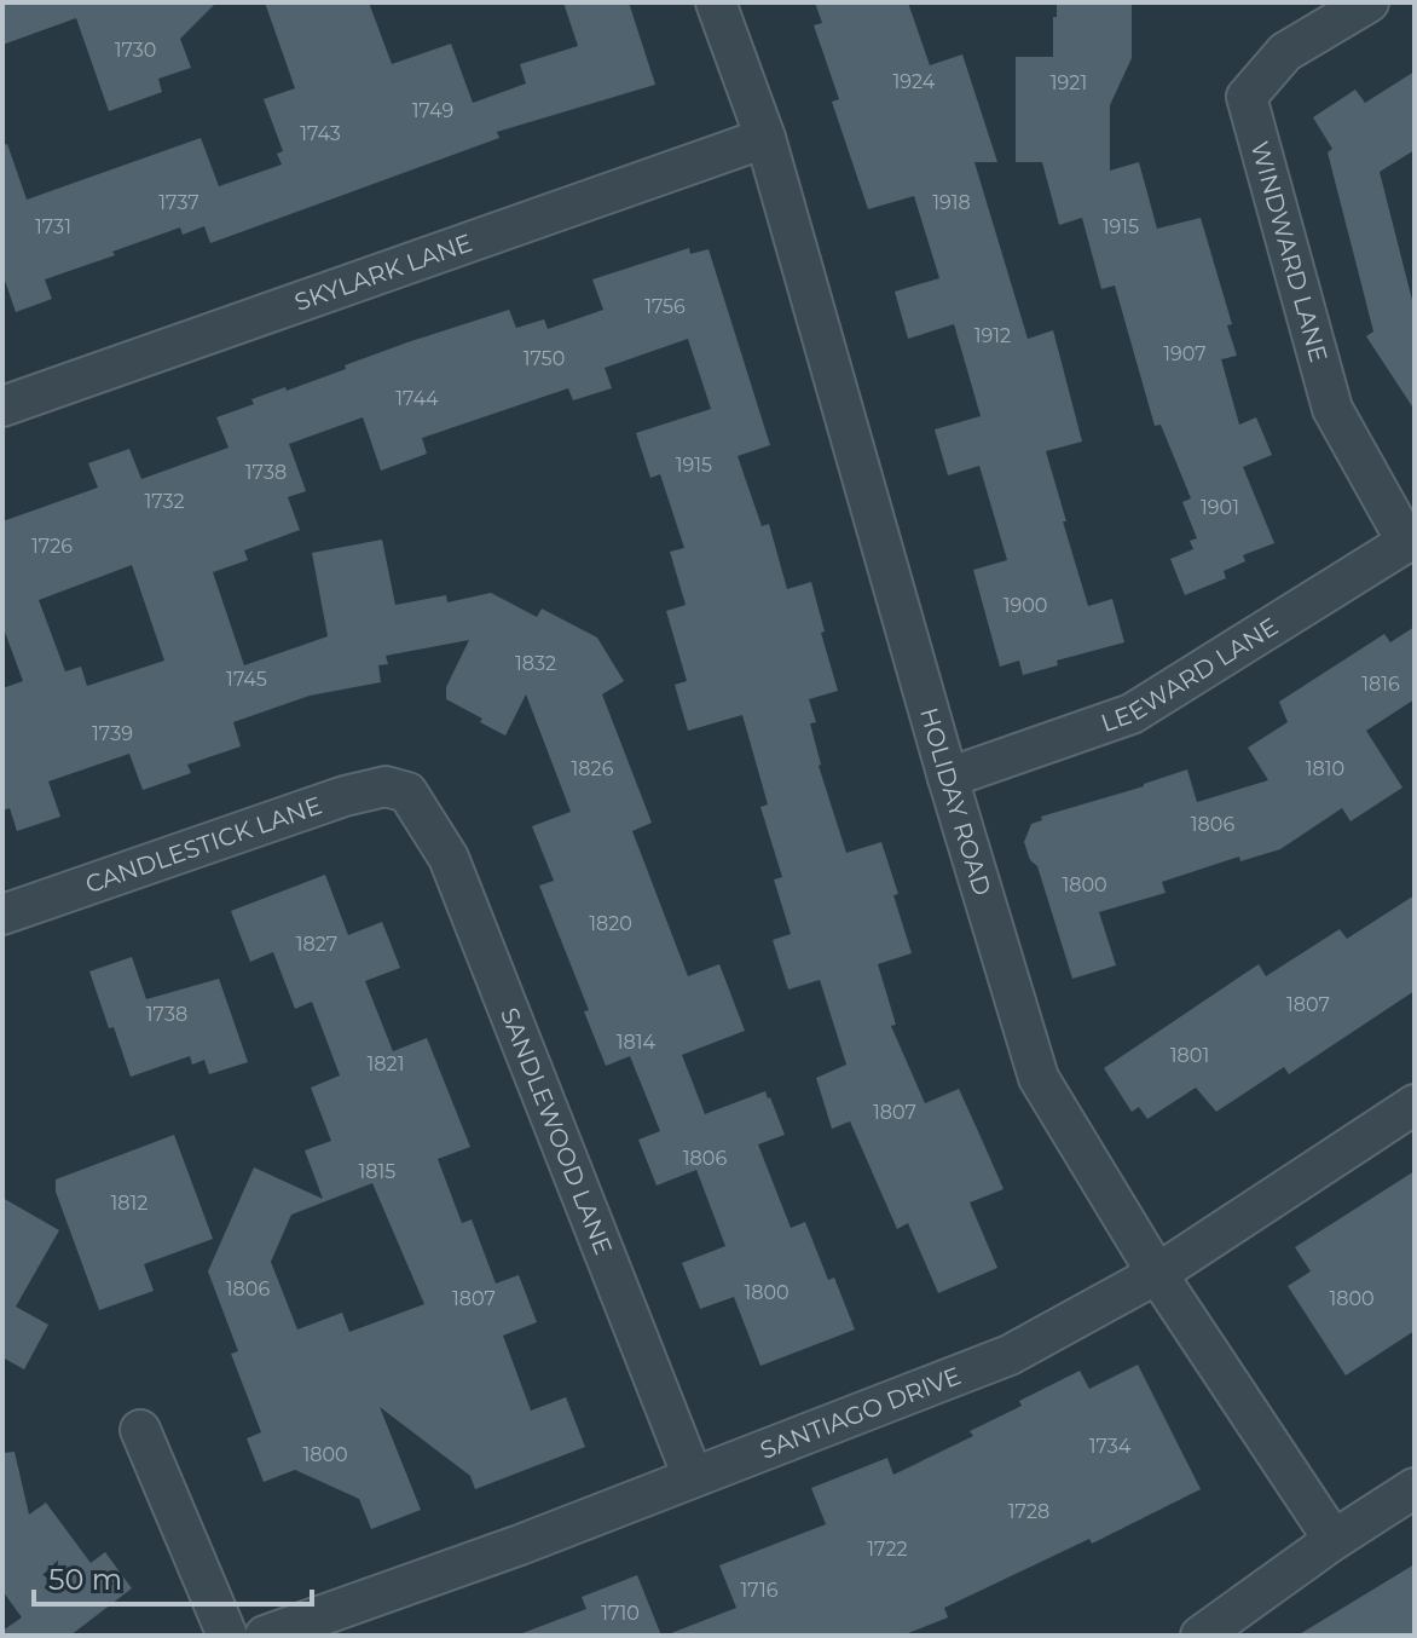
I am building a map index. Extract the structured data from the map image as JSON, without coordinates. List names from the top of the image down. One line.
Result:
{"streets":{"street":["WINDWARD LANE","SKYLARK LANE","LEEWARD LANE","HOLIDAY ROAD","CANDLESTICK LANE","SANDLEWOOD LANE","SANTIAGO DRIVE"]},"crossings":[["WINDWARD LANE","LEEWARD LANE"],["SKYLARK LANE","HOLIDAY ROAD"],["LEEWARD LANE","HOLIDAY ROAD"],["HOLIDAY ROAD","SANTIAGO DRIVE"],["CANDLESTICK LANE","SANDLEWOOD LANE"],["SANDLEWOOD LANE","SANTIAGO DRIVE"]],"house_numbers":["1730","1924","1921","1749","1743","1737","1918","1731","1915","1756","1912","1907","1750","1744","1915","1738","1732","1901","1726","1900","1832","1745","1816","1739","1826","1810","1806","1800","1820","1827","1807","1738","1814","1801","1821","1807","1806","1815","1812","1806","1800","1807","1800","1734","1800","1728","1722","1716","1710"],"scale_bar":"50 m"}
